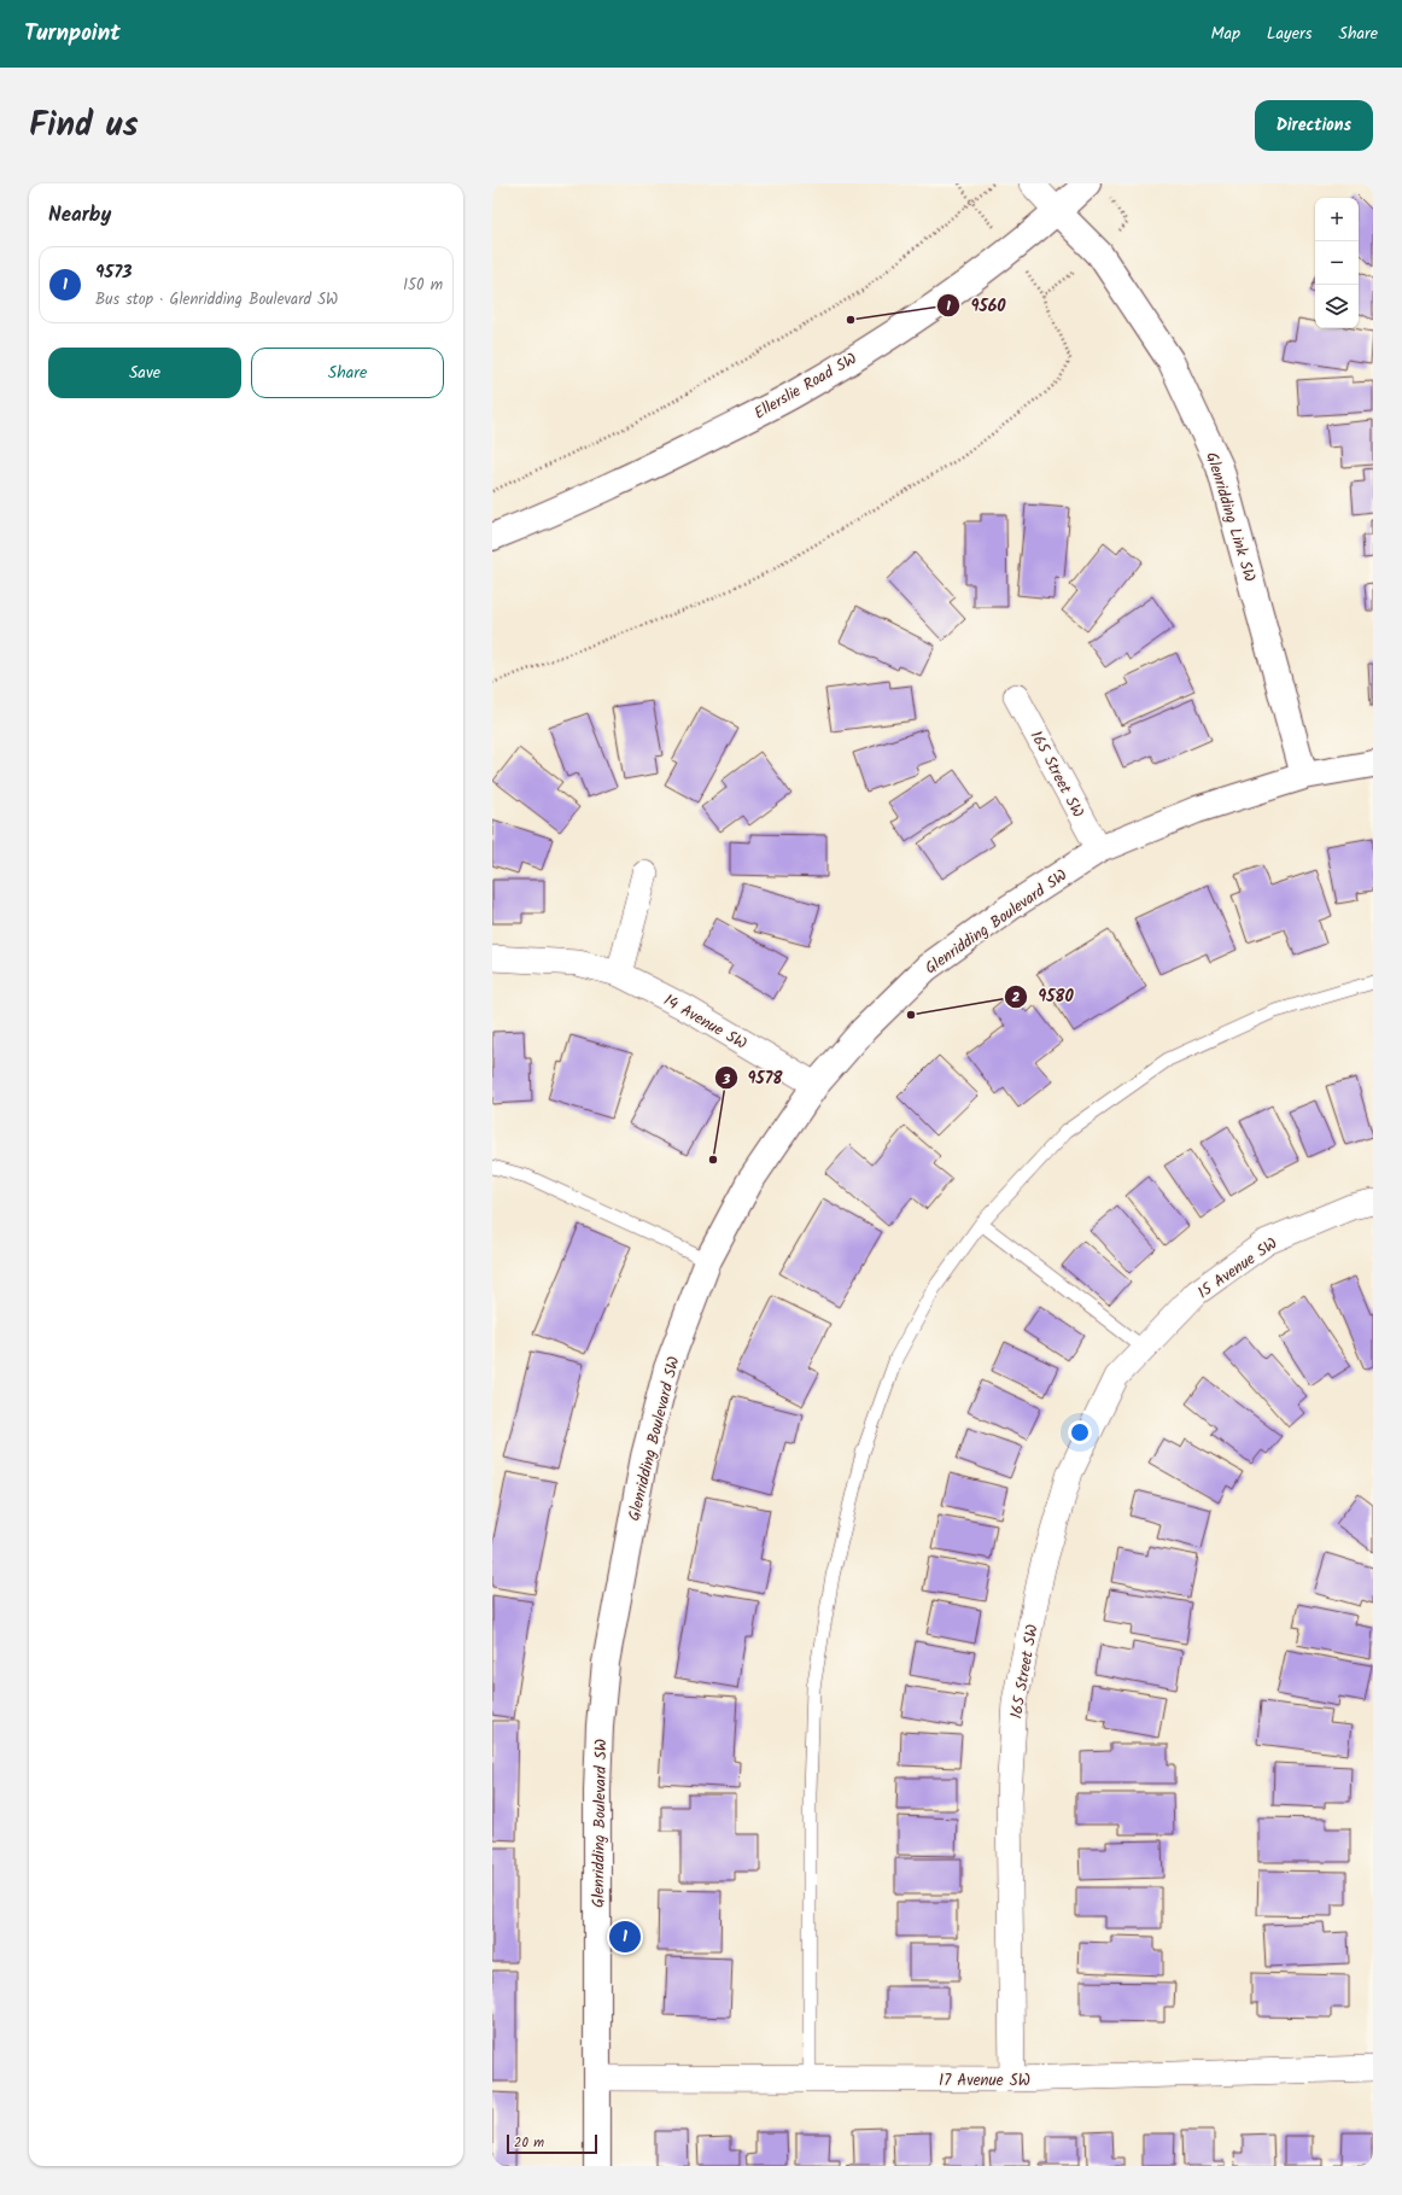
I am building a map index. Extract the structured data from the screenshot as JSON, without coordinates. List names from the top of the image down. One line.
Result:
{"streets":{"street":["Ellerslie Road SW","Glenridding Link SW","165 Street SW","Glenridding Boulevard SW","14 Avenue SW","15 Avenue SW","17 Avenue SW"]},"crossings":[["Ellerslie Road SW","Glenridding Link SW"],["Glenridding Link SW","Glenridding Boulevard SW"],["165 Street SW","Glenridding Boulevard SW"],["165 Street SW","15 Avenue SW"],["165 Street SW","17 Avenue SW"],["Glenridding Boulevard SW","14 Avenue SW"],["Glenridding Boulevard SW","17 Avenue SW"]],"places":["9560","9580","9578"],"scale_bar":"20 m","page":{"header":"Turnpoint","nav":["Map","Layers","Share"],"title":"Find us","buttons":["Directions",["Save","Share"]],"heading":"Nearby","map_buttons":["+","−"],"list":[{"mark":"1","name":"9573","note":"Bus stop · Glenridding Boulevard SW","value":"150 m"}],"pins":"1","scale":"20 m"}}
